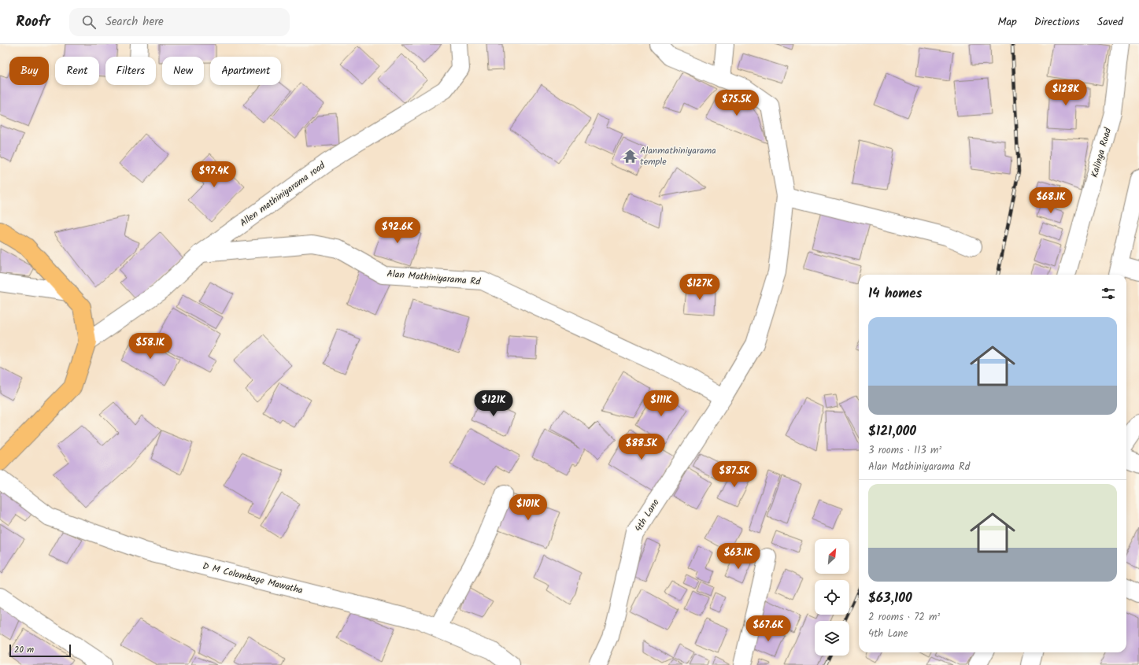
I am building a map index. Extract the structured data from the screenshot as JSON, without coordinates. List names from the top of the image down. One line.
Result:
{"streets":{"street":["Kalinga Road","Allen mathiniyarama road","Alan Mathiniyarama Rd","4th Lane","D M Colombage Mawatha"]},"crossings":[["Allen mathiniyarama road","Alan Mathiniyarama Rd"],["Alan Mathiniyarama Rd","4th Lane"]],"places":{"temple":["Alanmathiniyarama temple"]},"scale_bar":"20 m","north":"top right","page":{"header":"Roofr","search":"Search here","nav":["Map","Directions","Saved"],"chip":["Buy","Rent","Filters","New","Apartment"],"price":["$128K","$75.5K","$97.4K","$68.1K","$92.6K","$127K","$58.1K","$121K","$111K","$88.5K","$87.5K","$101K","$63.1K","$67.6K"],"heading":"14 homes","list":[{"name":"$121,000","note":"3 rooms · 113 m² · Alan Mathiniyarama Rd"},{"name":"$63,100","note":"2 rooms · 72 m² · 4th Lane"}],"scale":"20 m"}}
